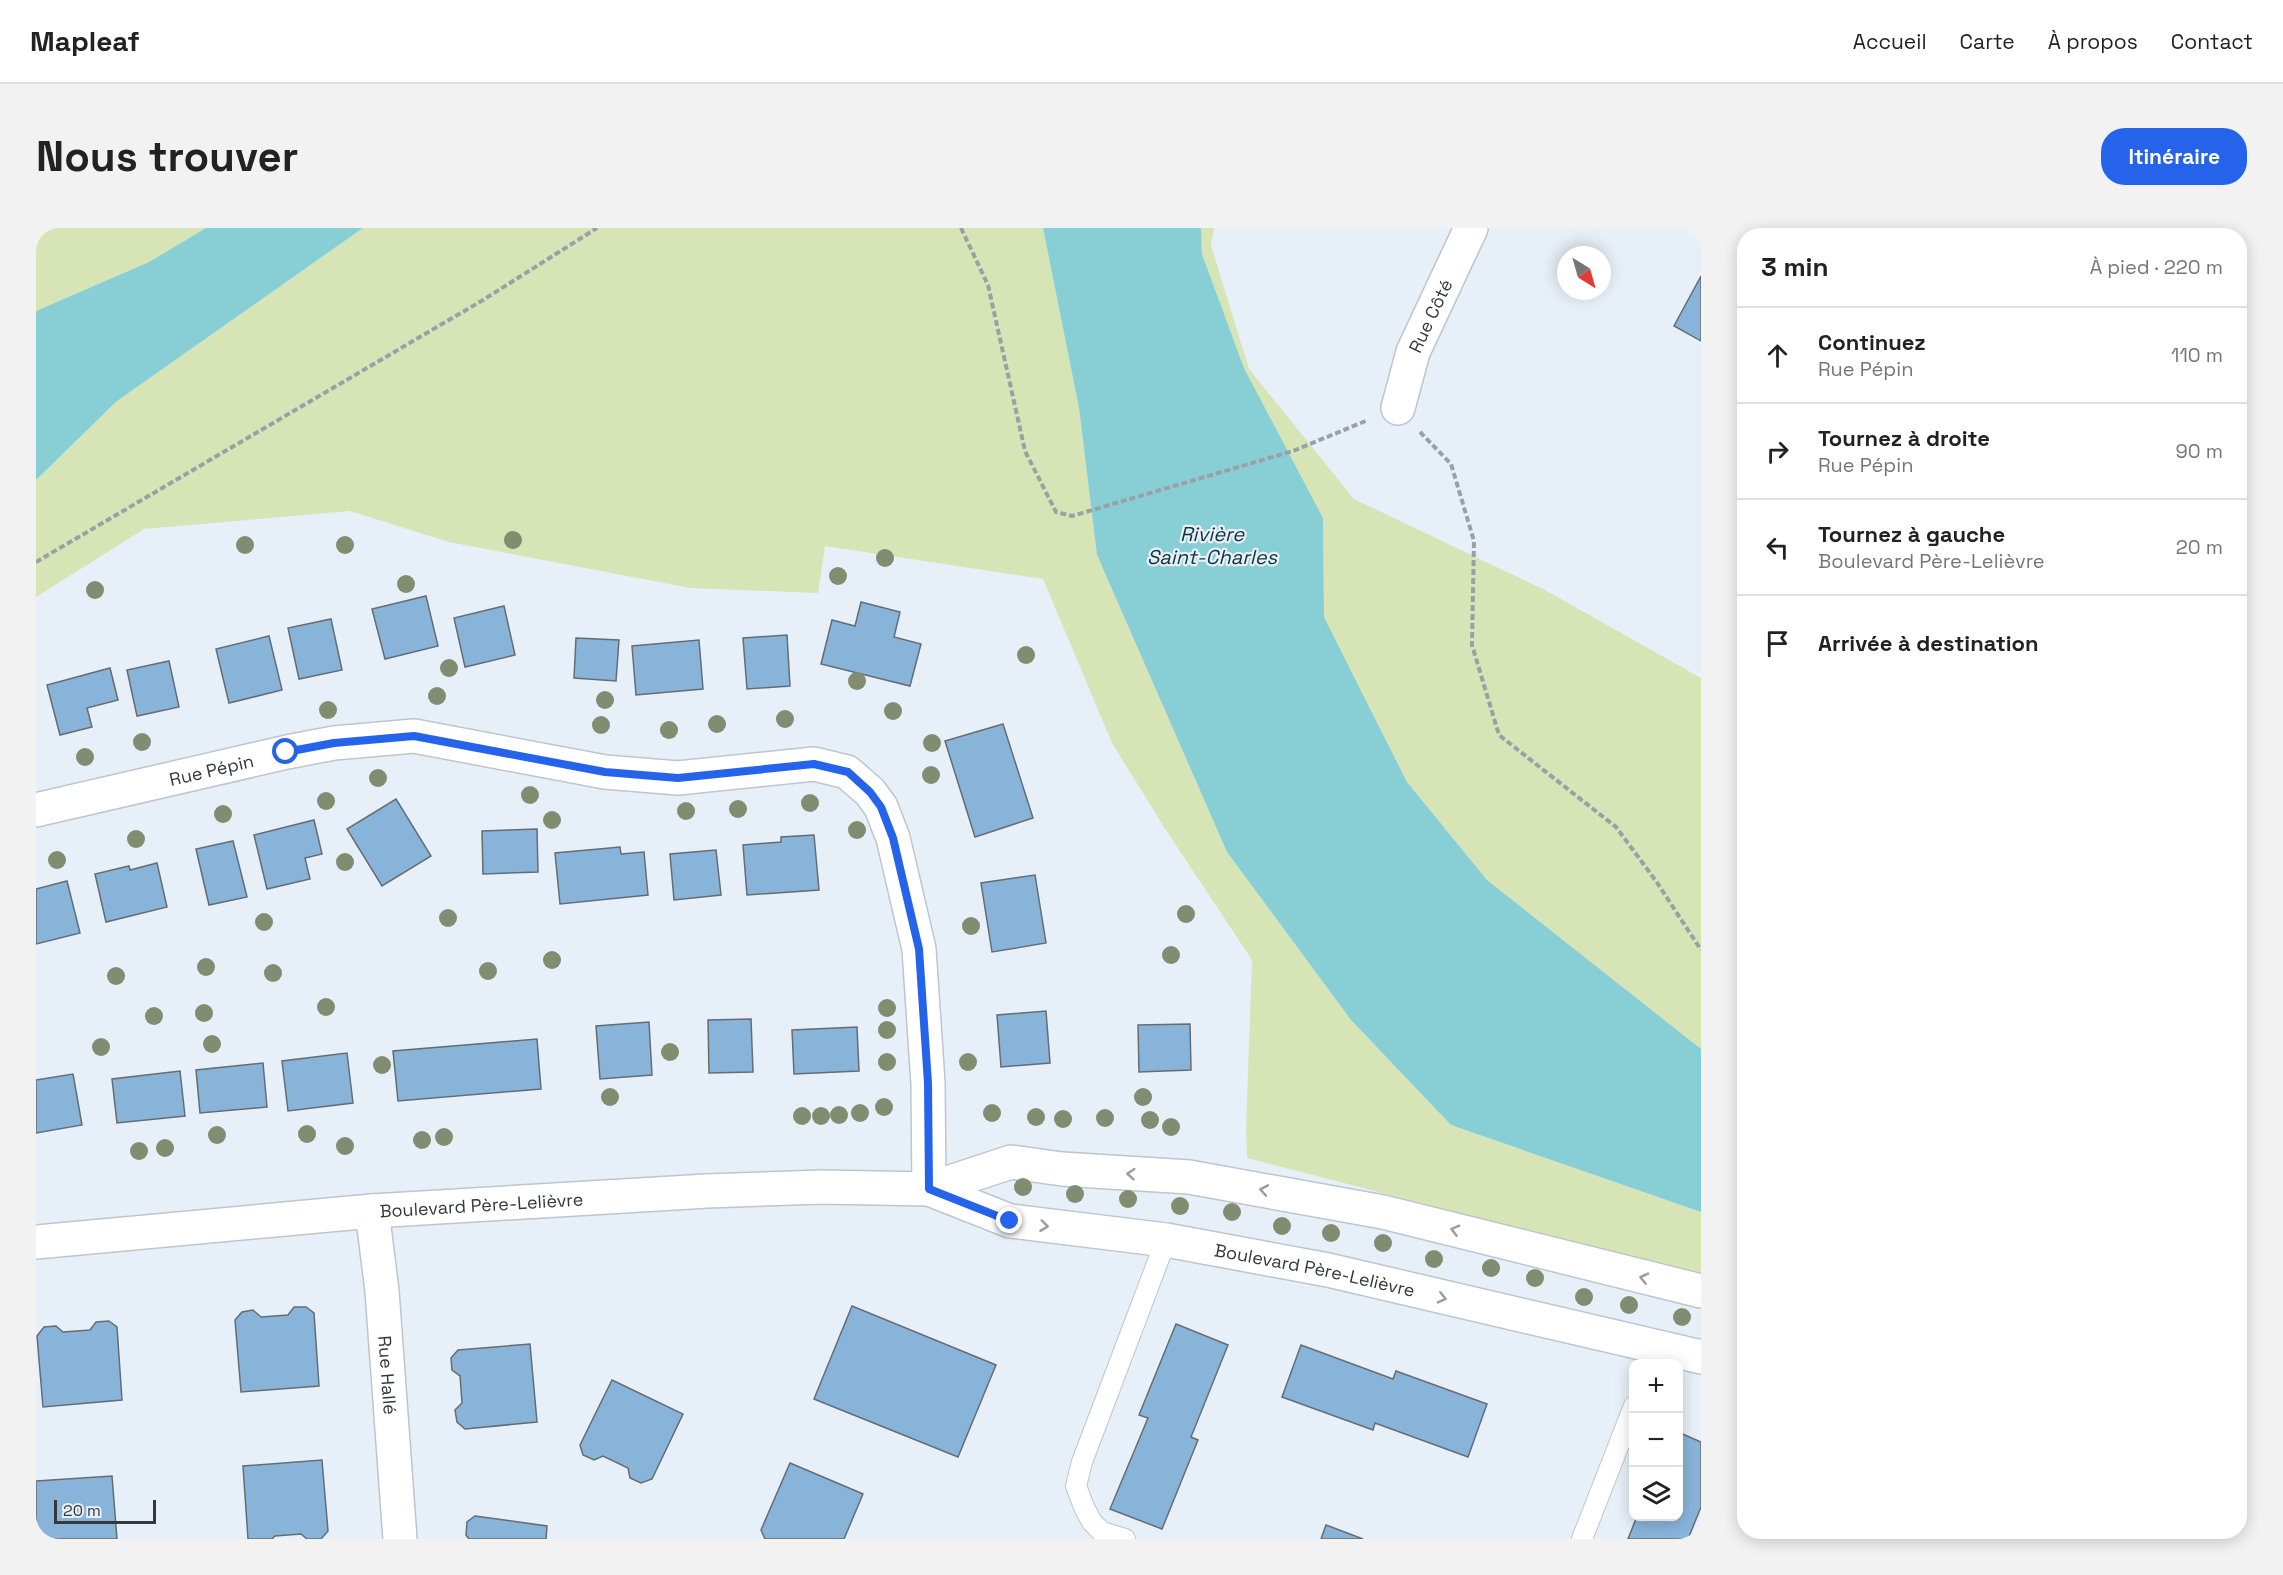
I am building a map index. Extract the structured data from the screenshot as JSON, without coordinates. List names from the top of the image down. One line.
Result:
{"streets":{"main road":["Rue Côté","Rue Pépin","Boulevard Père-Lelièvre","Rue Hallé"]},"crossings":[["Rue Pépin","Boulevard Père-Lelièvre"],["Boulevard Père-Lelièvre","Rue Hallé"]],"water":["Rivière Saint-Charles"],"scale_bar":"20 m","north":"bottom right","page":{"header":"Mapleaf","nav":["Accueil","Carte","À propos","Contact"],"buttons":"Itinéraire","title":"Nous trouver","heading":["3 min","À pied · 220 m"],"list":[["Continuez","Rue Pépin","110 m"],["Tournez à droite","Rue Pépin","90 m"],["Tournez à gauche","Boulevard Père-Lelièvre","20 m"],"Arrivée à destination"],"map_buttons":["+","−"],"scale":"20 m"}}
